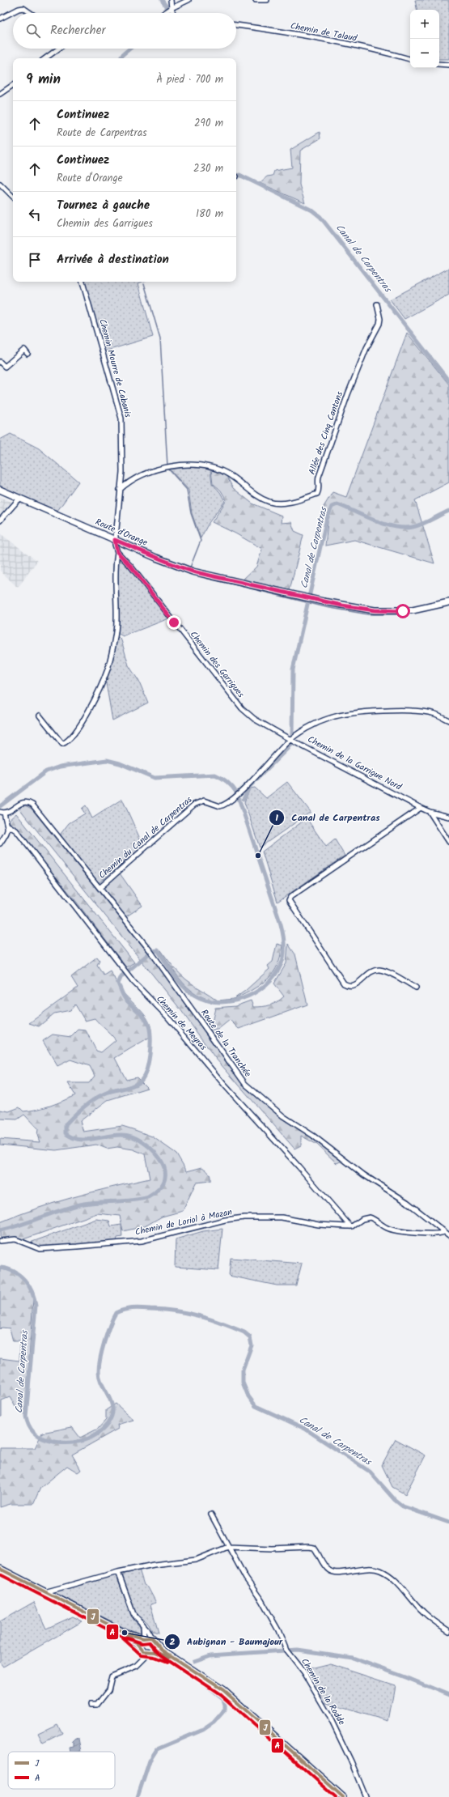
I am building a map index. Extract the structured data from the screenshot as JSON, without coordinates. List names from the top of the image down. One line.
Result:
{"streets":{"main road":["Route d'Orange"],"street":["Chemin de Talaud","Chemin Mourre de Cabanis","Allée des Cinq Cantons","Chemin des Garrigues","Chemin de la Garrigue Nord","Chemin du Canal de Carpentras","Chemin de Meyras","Route de la Tranchée","Chemin de Loriol à Mazan","Chemin de la Rodde"]},"crossings":[["Chemin Mourre de Cabanis","Allée des Cinq Cantons"],["Chemin Mourre de Cabanis","Route d'Orange"],["Chemin des Garrigues","Chemin de la Garrigue Nord"],["Chemin de la Garrigue Nord","Chemin du Canal de Carpentras"],["Chemin du Canal de Carpentras","Route de la Tranchée"],["Chemin de Meyras","Chemin de Loriol à Mazan"]],"water":["Canal de Carpentras"],"places":["Canal de Carpentras","Aubignan - Baumajour"],"lines":["transit line J","transit line A"],"legend":["J","A"],"page":{"map_buttons":["+","−"],"search":"Rechercher","heading":["9 min","À pied · 700 m"],"list":[["Continuez","Route de Carpentras","290 m"],["Continuez","Route d'Orange","230 m"],["Tournez à gauche","Chemin des Garrigues","180 m"],"Arrivée à destination"]}}
